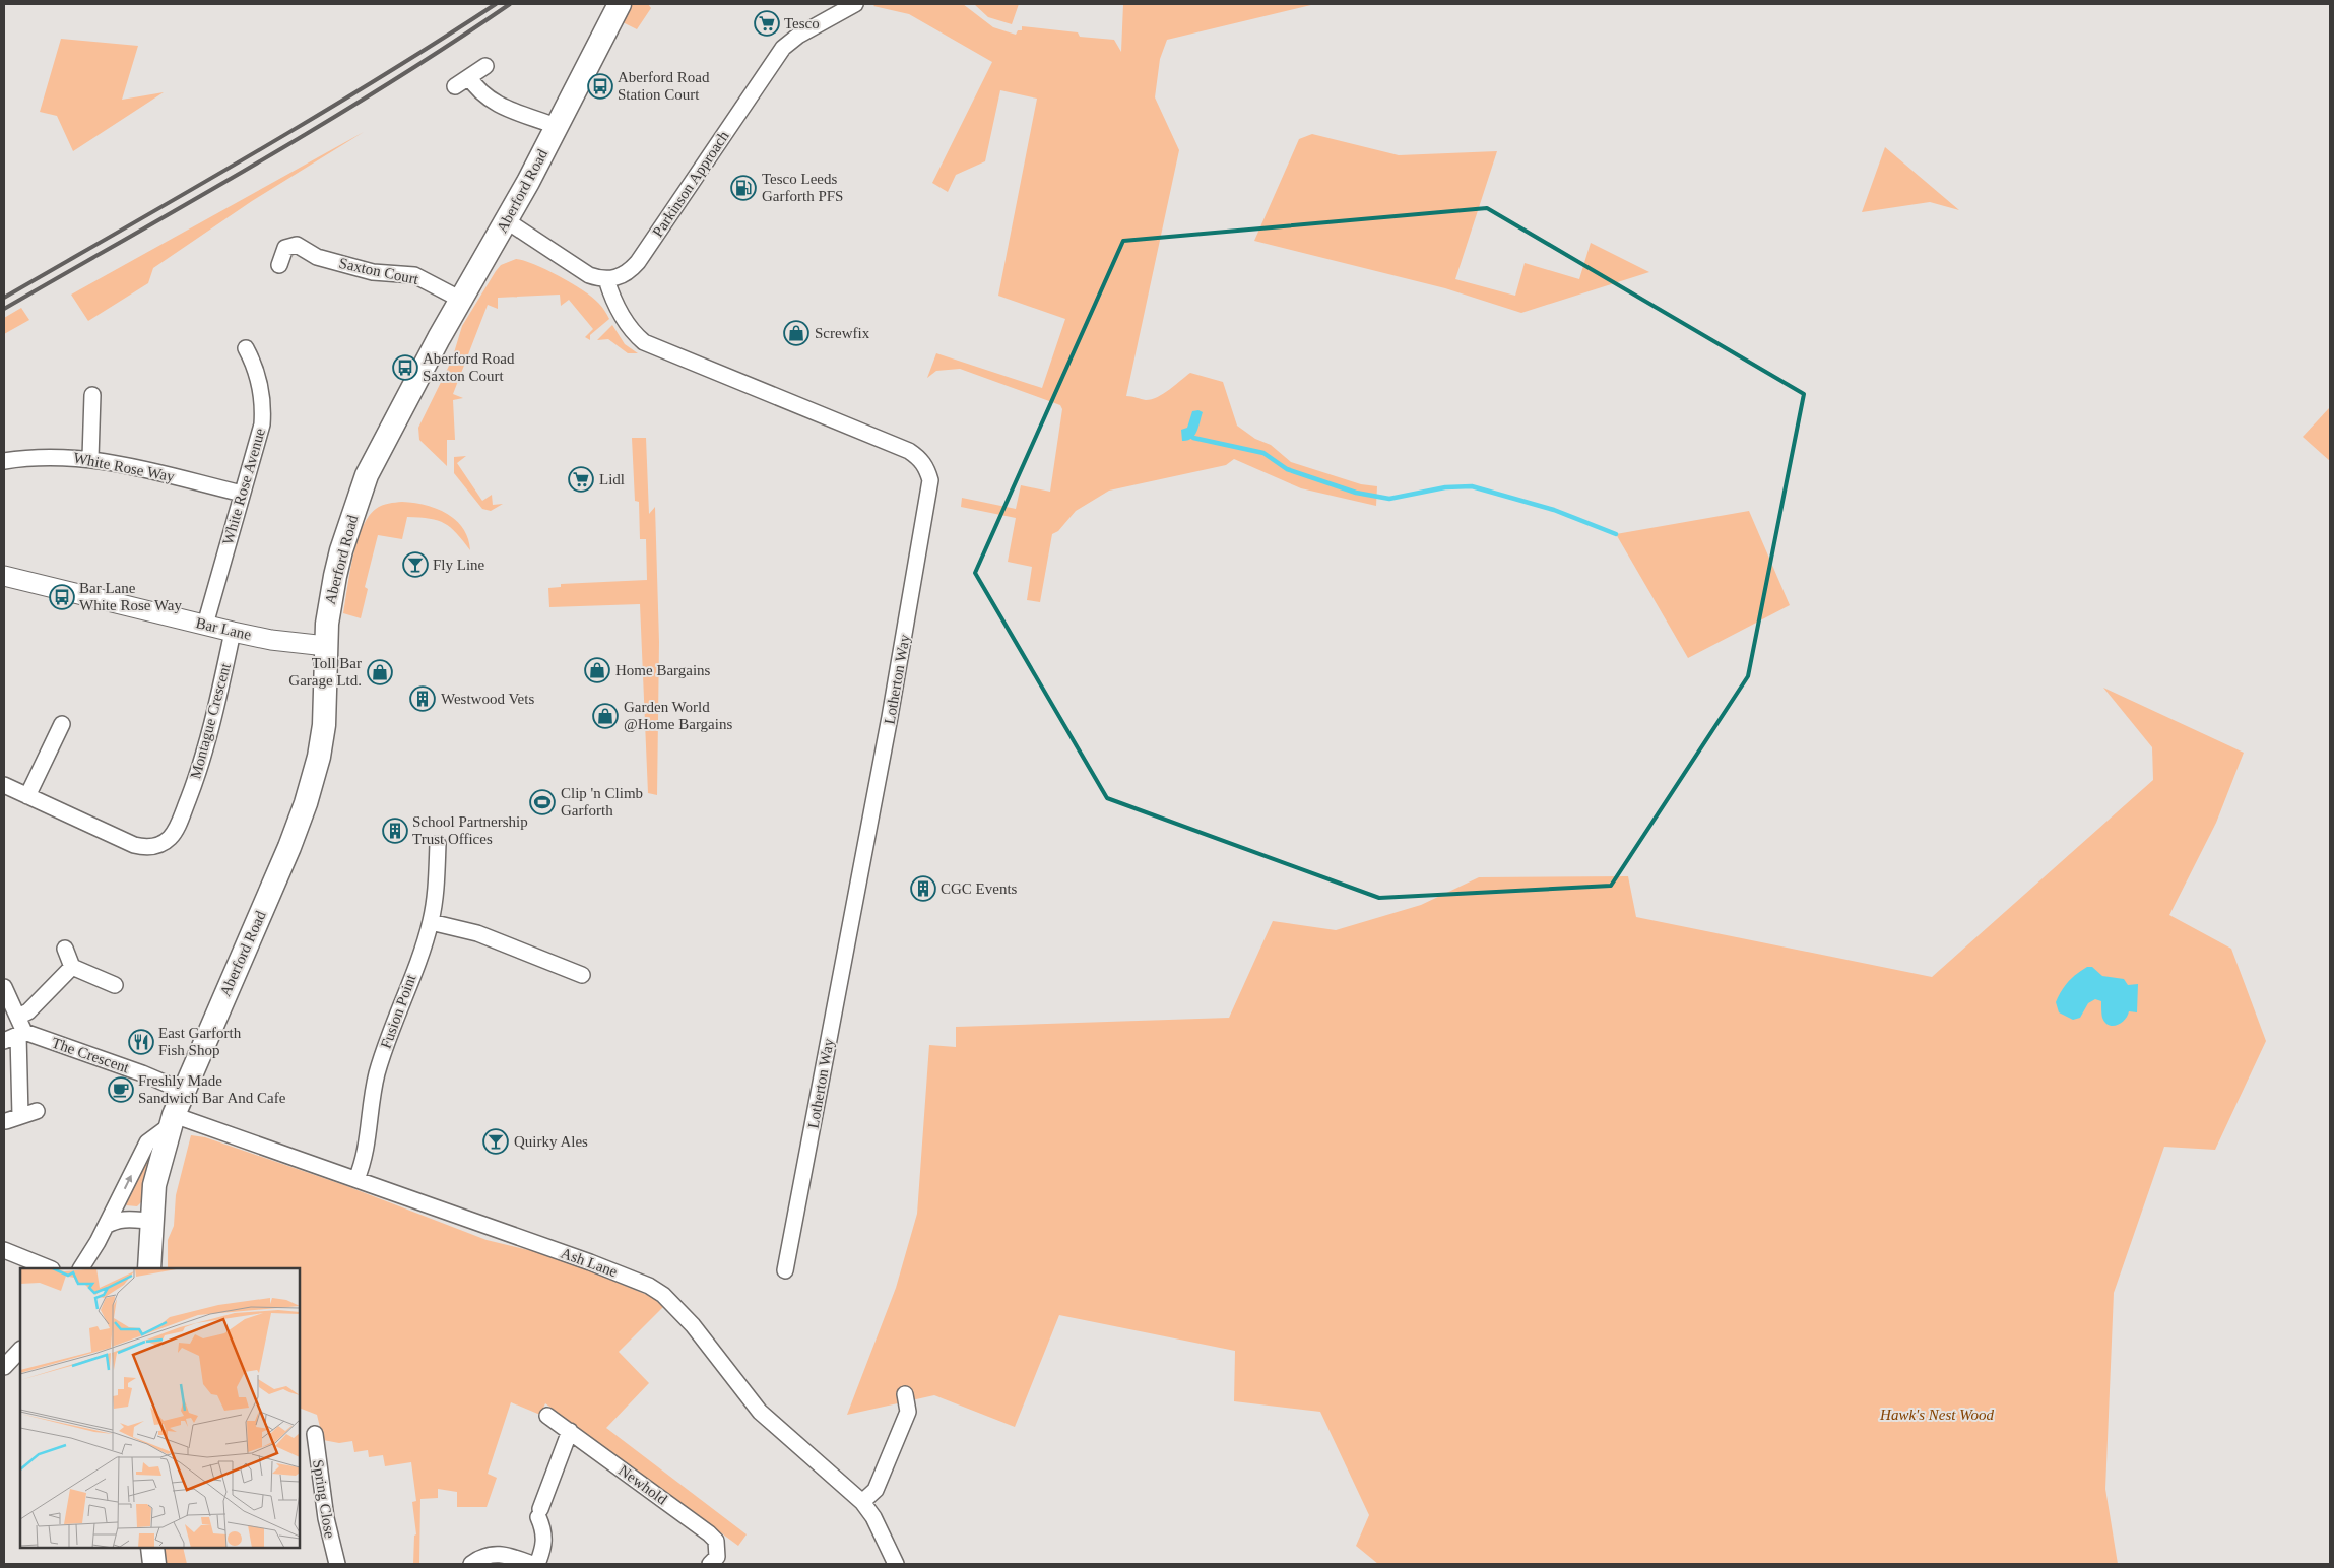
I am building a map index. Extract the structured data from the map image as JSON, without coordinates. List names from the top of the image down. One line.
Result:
{"streets":{"main road":["Aberford Road"],"street":["Parkinson Approach","Saxton Court","White Rose Way","White Rose Avenue","Bar Lane","Lotherton Way","Montague Crescent","Fusion Point","The Crescent","Ash Lane","Newhold","Spring Close"]},"crossings":[["Parkinson Approach","Lotherton Way"],["Aberford Road","Saxton Court"],["Aberford Road","Bar Lane"],["Aberford Road","The Crescent"],["Aberford Road","Ash Lane"],["White Rose Way","White Rose Avenue"],["White Rose Avenue","Bar Lane"],["Bar Lane","Montague Crescent"],["Fusion Point","Ash Lane"]],"parks":["Hawk's Nest Wood"],"places":{"supermarket":["Tesco","Lidl"],"bus stop":["Aberford Road Station Court","Aberford Road Saxton Court","Bar Lane White Rose Way"],"fuel station":["Tesco Leeds Garforth PFS"],"shop":["Screwfix","Home Bargains","Toll Bar Garage Ltd.","Garden World @Home Bargains"],"bar":["Fly Line","Quirky Ales"],"building":["Westwood Vets","School Partnership Trust Offices","CGC Events"],"sports":["Clip 'n Climb Garforth"],"restaurant":["East Garforth Fish Shop"],"cafe":["Freshly Made Sandwich Bar And Cafe"]}}
